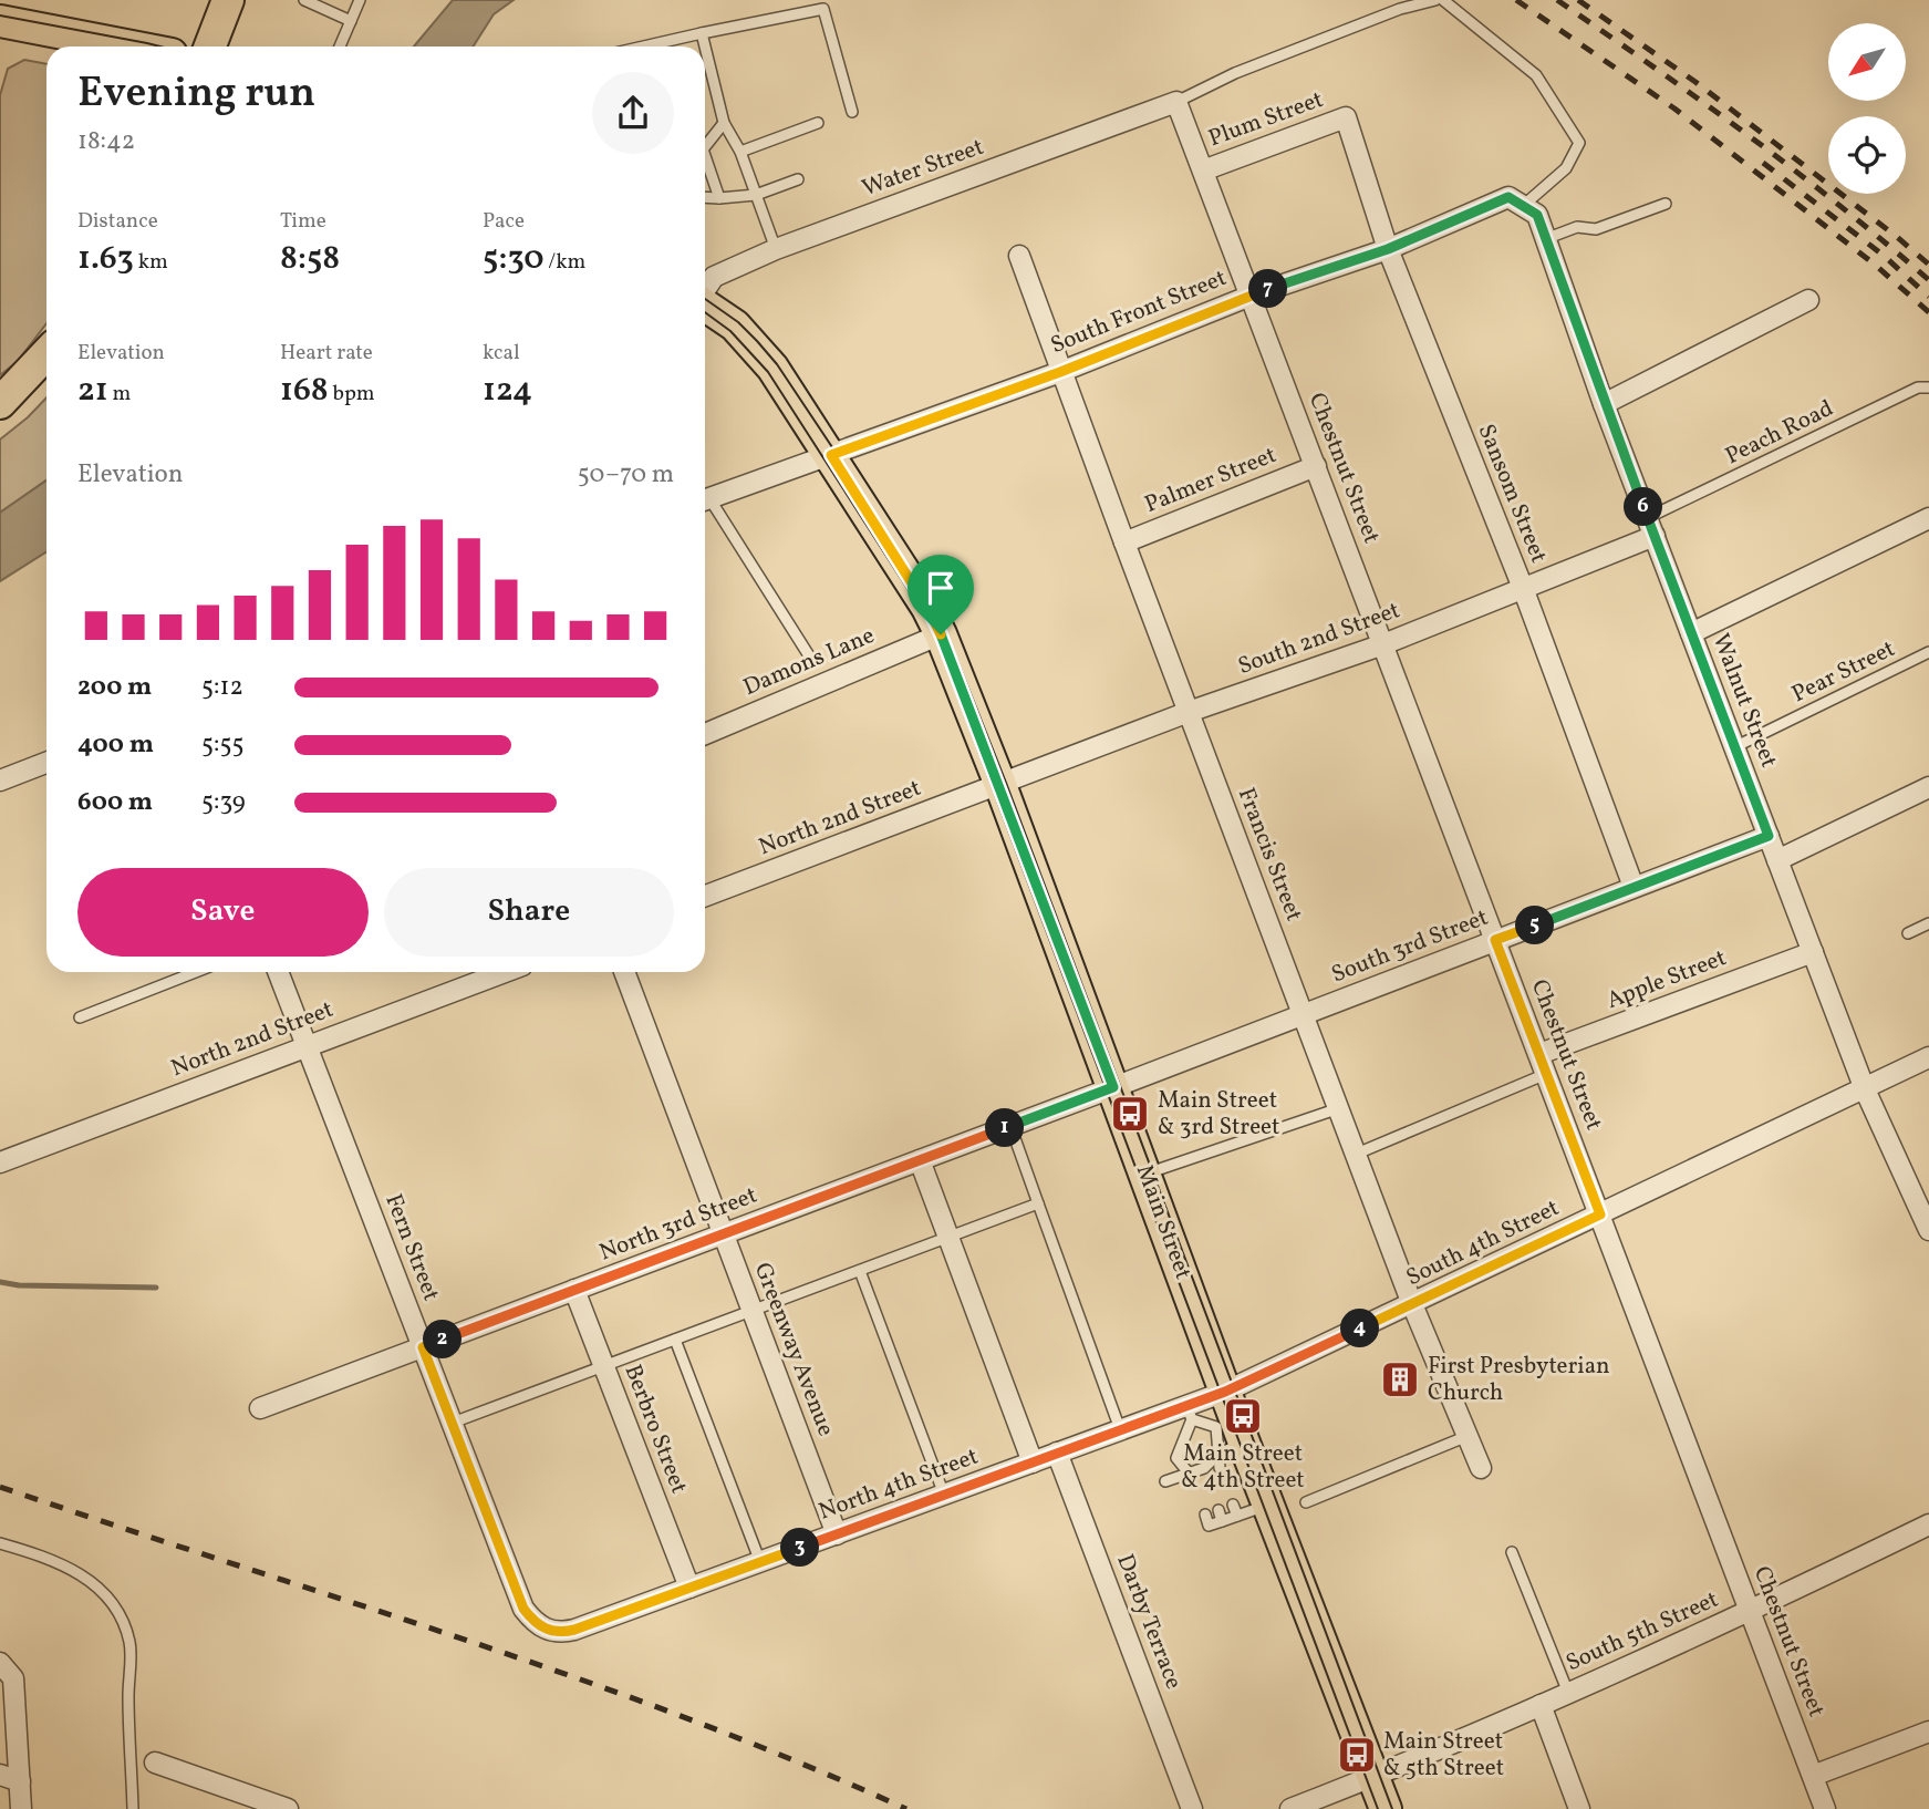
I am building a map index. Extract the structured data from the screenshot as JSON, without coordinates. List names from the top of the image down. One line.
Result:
{"streets":{"main road":["Main Street"],"street":["Plum Street","Water Street","South Front Street","Chestnut Street","Palmer Street","Sansom Street","South 2nd Street","Damons Lane","Walnut Street","North 2nd Street","Francis Street","South 3rd Street","Apple Street","North 3rd Street","South 4th Street","Fern Street","Greenway Avenue","Berbro Street","North 4th Street","Darby Terrace","South 5th Street"],"lane":["Peach Road","Pear Street"]},"crossings":[["Plum Street","Chestnut Street"],["Plum Street","Sansom Street"],["Water Street","Chestnut Street"],["South Front Street","Chestnut Street"],["South Front Street","Sansom Street"],["South Front Street","Walnut Street"],["South Front Street","Francis Street"],["South Front Street","Main Street"],["Peach Road","South 2nd Street"],["Peach Road","Walnut Street"],["Chestnut Street","Palmer Street"],["Chestnut Street","South 2nd Street"],["Chestnut Street","South 3rd Street"],["Chestnut Street","Apple Street"],["Chestnut Street","South 4th Street"],["Chestnut Street","South 5th Street"],["Palmer Street","Francis Street"],["Sansom Street","South 2nd Street"],["Sansom Street","South 3rd Street"],["South 2nd Street","Walnut Street"],["South 2nd Street","North 2nd Street"],["South 2nd Street","Francis Street"],["South 2nd Street","Main Street"],["Damons Lane","Main Street"],["Pear Street","Walnut Street"],["Walnut Street","South 3rd Street"],["Walnut Street","Apple Street"],["Walnut Street","South 4th Street"],["North 2nd Street","Main Street"],["North 2nd Street","Fern Street"],["Francis Street","South 3rd Street"],["Francis Street","South 4th Street"],["South 3rd Street","Main Street"],["South 3rd Street","North 3rd Street"],["Main Street","North 3rd Street"],["Main Street","South 4th Street"],["Main Street","North 4th Street"],["Main Street","South 5th Street"],["North 3rd Street","Fern Street"],["North 3rd Street","Greenway Avenue"],["North 3rd Street","Berbro Street"],["South 4th Street","North 4th Street"],["Fern Street","North 4th Street"],["Greenway Avenue","North 4th Street"],["Berbro Street","North 4th Street"],["North 4th Street","Darby Terrace"]],"places":{"bus stop":["Main Street & 3rd Street","Main Street & 4th Street","Main Street & 5th Street"],"building":["First Presbyterian Church"]},"north":"bottom left","page":{"heading":["Evening run","18:42"],"stats":[["Distance","1.63 km"],["Time","8:58"],["Pace","5:30 /km"],["Elevation","21 m"],["Heart rate","168 bpm"],["kcal","124"]],"pins":["7","6","5","1","4","2","3"],"chart":["Elevation","50–70 m"],"list":[{"name":"200 m","note":"5:12"},{"name":"400 m","note":"5:55"},{"name":"600 m","note":"5:39"}],"buttons":["Save","Share"]}}
